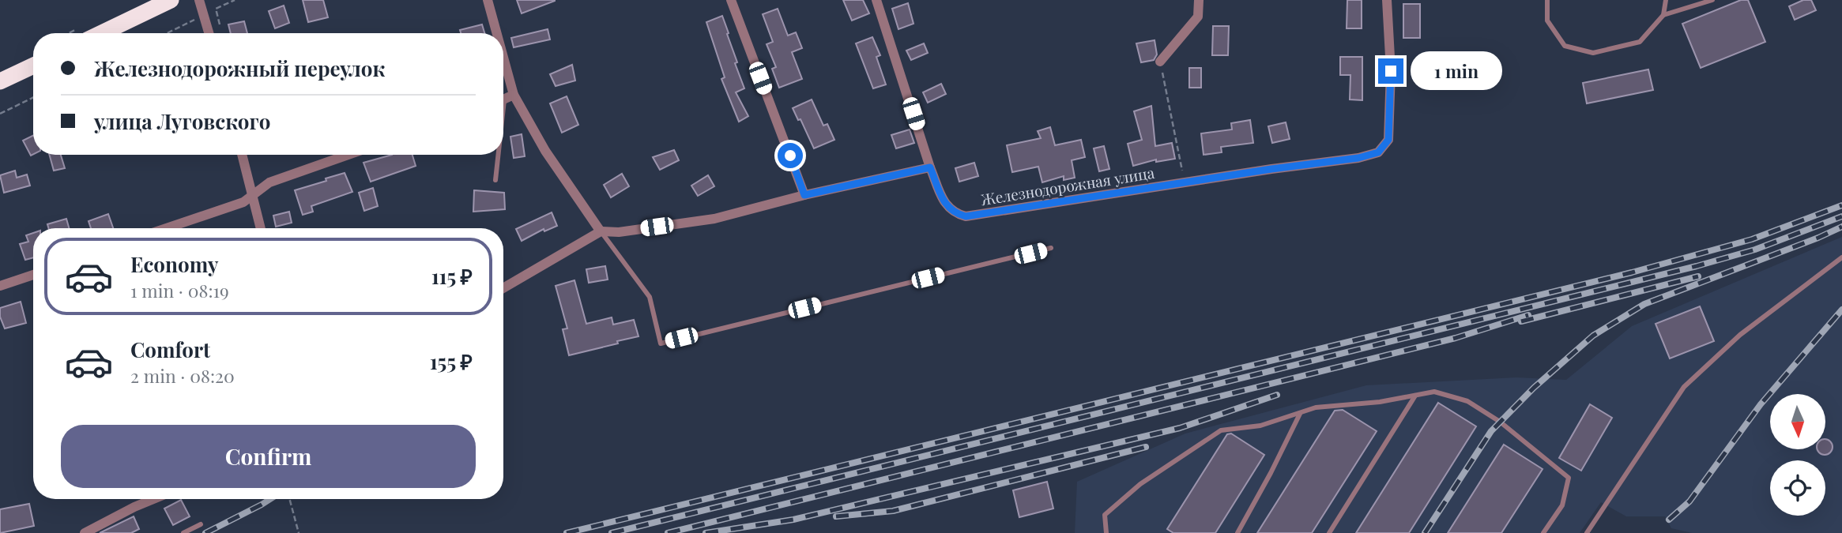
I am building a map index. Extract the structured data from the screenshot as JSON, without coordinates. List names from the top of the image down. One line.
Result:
{"streets":{"street":["Железнодорожная улица"]},"north":"bottom","page":{"banner":["Железнодорожный переулок","улица Луговского"],"bubble":"1 min","list":[{"name":"Economy","note":"1 min · 08:19","value":"115 ₽"},{"name":"Comfort","note":"2 min · 08:20","value":"155 ₽"}],"buttons":"Confirm"}}
